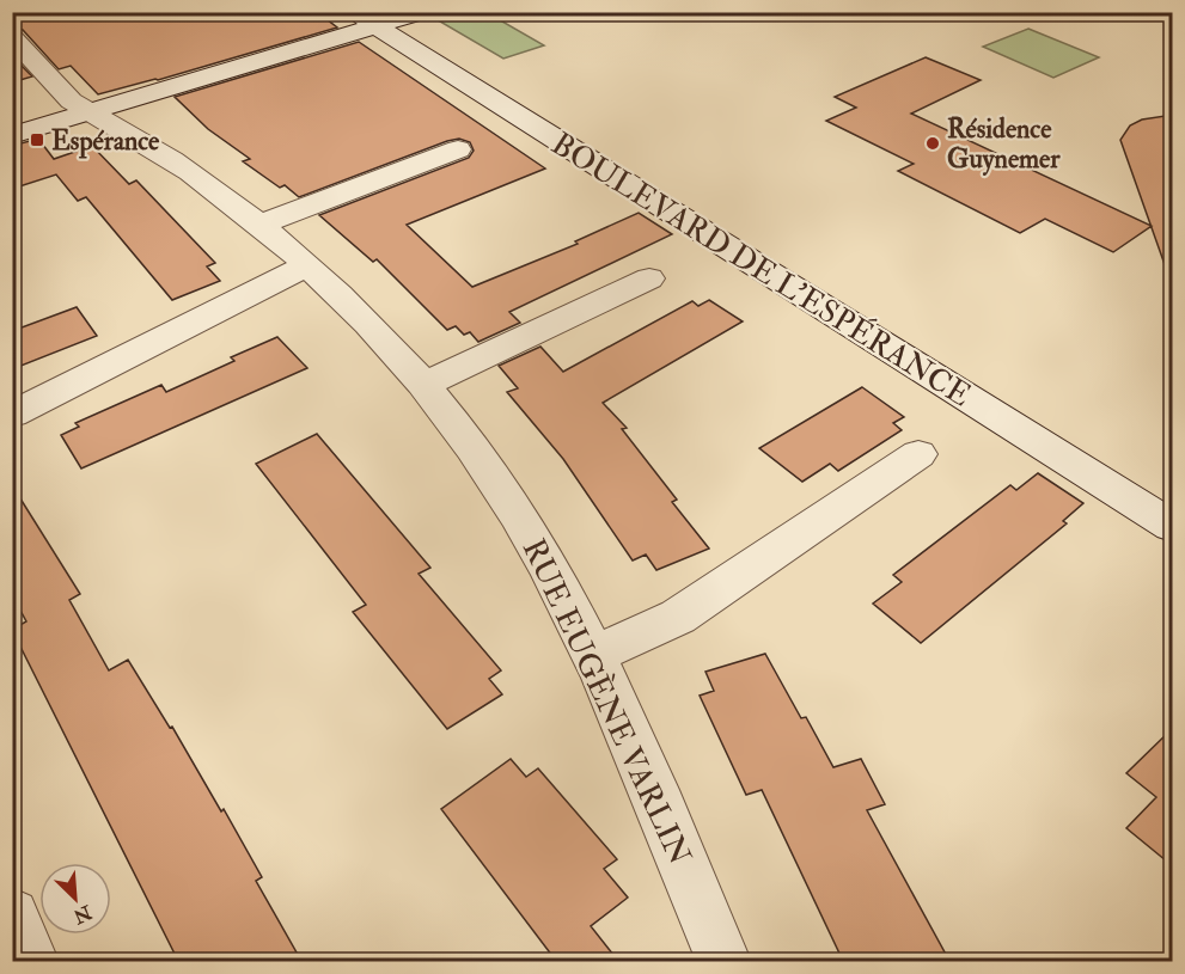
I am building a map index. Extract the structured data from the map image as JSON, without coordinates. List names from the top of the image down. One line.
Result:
{"streets":{"street":["BOULEVARD DE L'ESPÉRANCE","RUE EUGÈNE VARLIN"]},"places":{"transit":["Espérance"],"other":["Résidence Guynemer"]},"north":"bottom right"}
